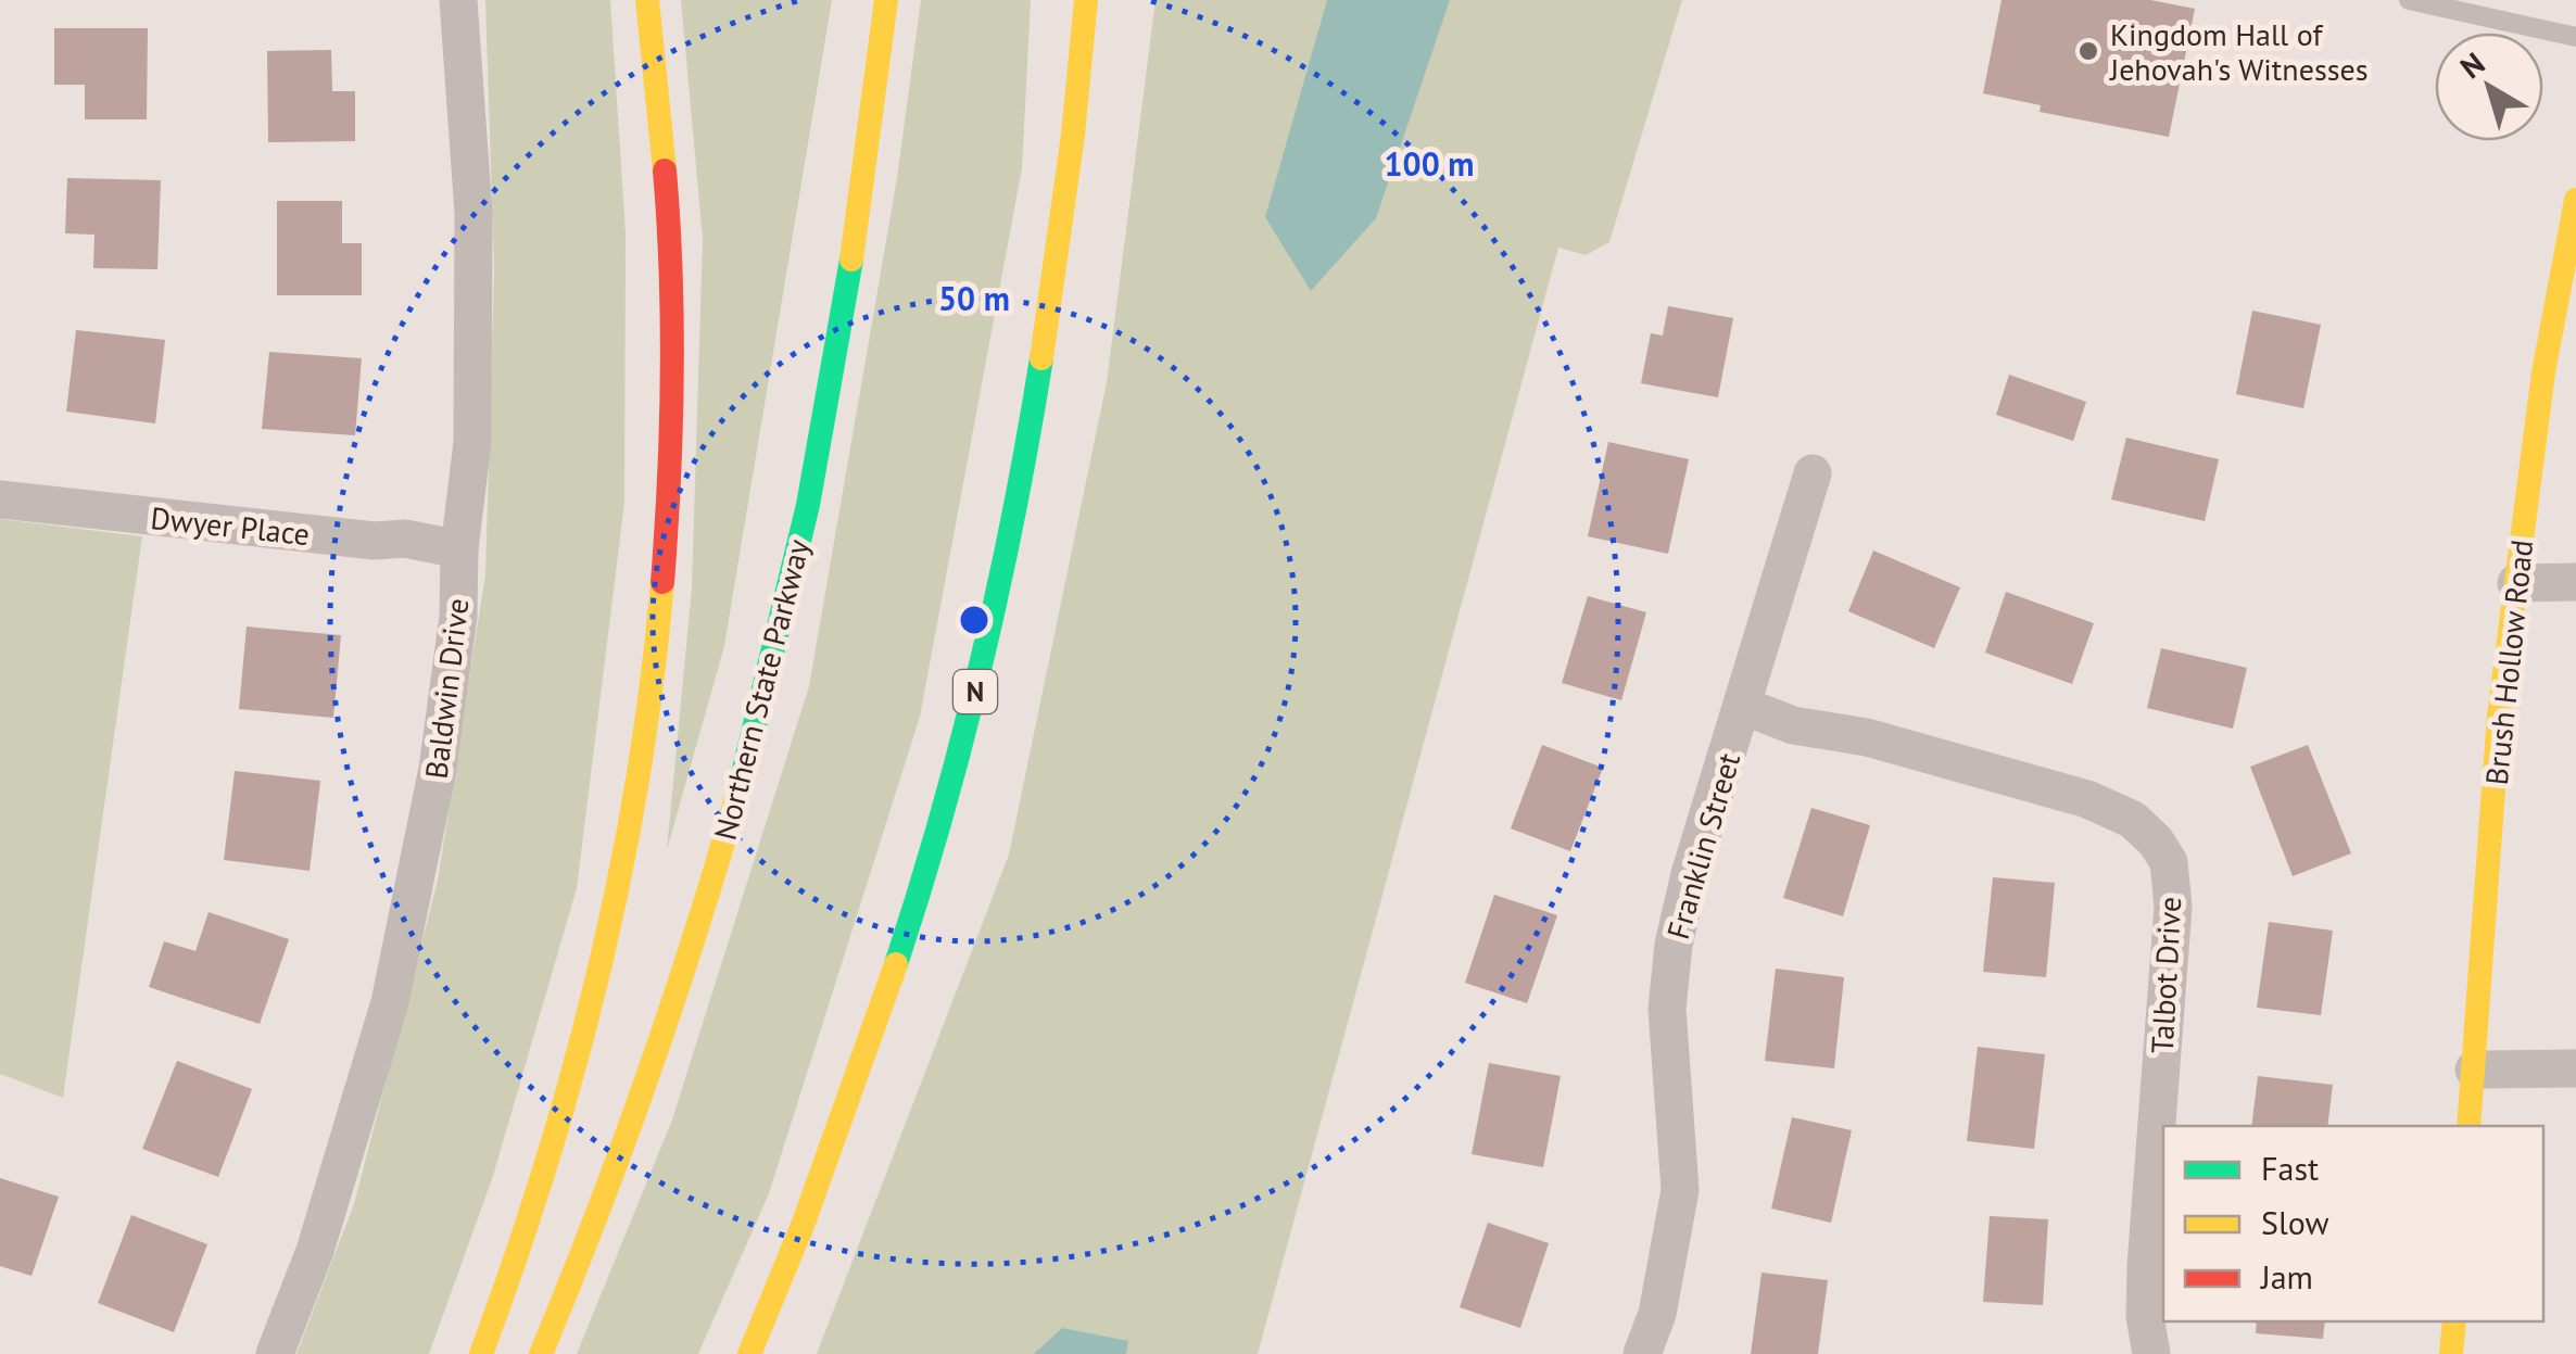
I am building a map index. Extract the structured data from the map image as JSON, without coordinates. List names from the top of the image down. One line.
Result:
{"streets":{"main road":["Brush Hollow Road","Northern State Parkway","N"],"street":["Dwyer Place","Baldwin Drive","Franklin Street","Talbot Drive"]},"crossings":[["Dwyer Place","Baldwin Drive"],["Franklin Street","Talbot Drive"]],"places":["Kingdom Hall of Jehovah's Witnesses"],"legend":["Fast","Slow","Jam"],"north":"top left","rings":["100 m","50 m"]}
